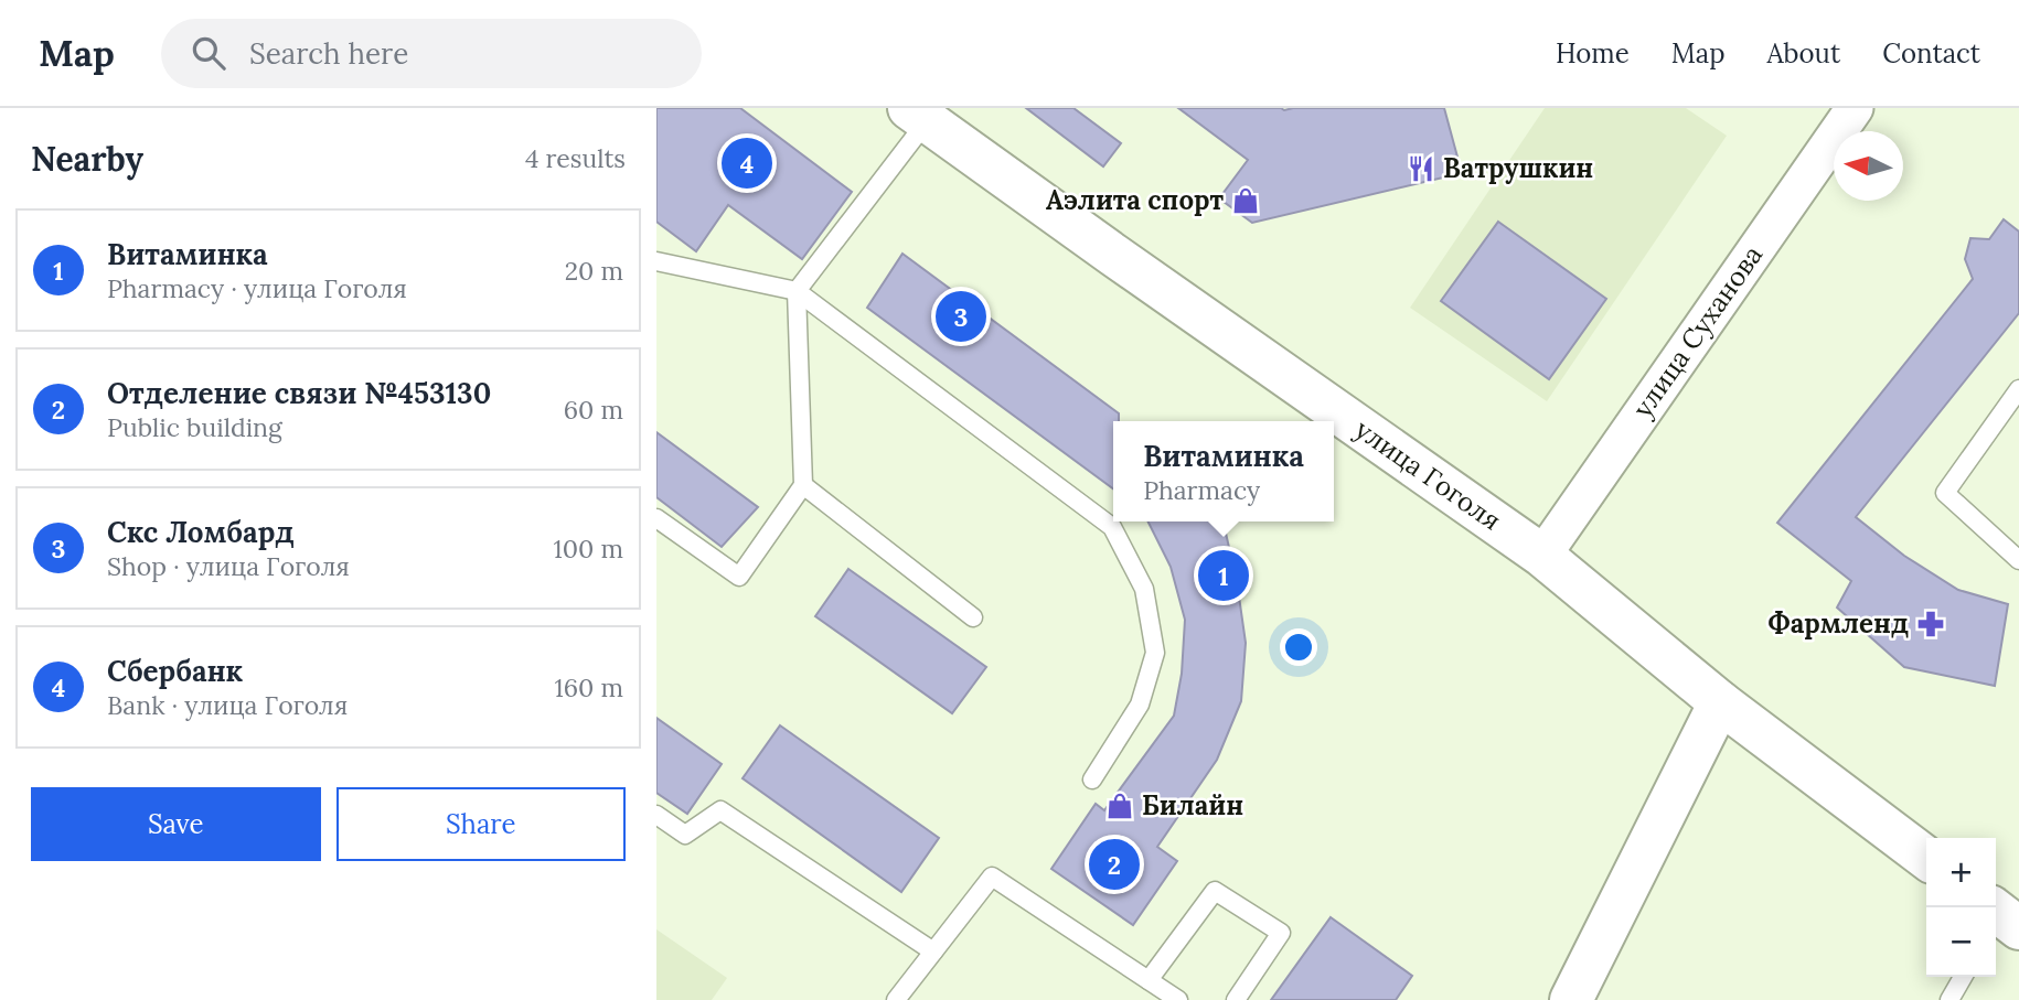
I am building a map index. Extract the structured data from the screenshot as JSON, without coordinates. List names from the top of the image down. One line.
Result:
{"streets":{"main road":["улица Гоголя"],"street":["улица Суханова"]},"crossings":[["улица Суханова","улица Гоголя"]],"places":{"restaurant":["Ватрушкин"],"shop":["Аэлита спорт","Билайн"],"pharmacy":["Фармленд"]},"north":"left","page":{"header":"Map","search":"Search here","nav":["Home","Map","About","Contact"],"heading":["Nearby","4 results"],"pins":["4","3","1","2"],"list":[{"mark":"1","name":"Витаминка","note":"Pharmacy · улица Гоголя","value":"20 m"},{"mark":"2","name":"Отделение связи №453130","note":"Public building","value":"60 m"},{"mark":"3","name":"Скс Ломбард","note":"Shop · улица Гоголя","value":"100 m"},{"mark":"4","name":"Сбербанк","note":"Bank · улица Гоголя","value":"160 m"}],"popup":["Витаминка","Pharmacy"],"buttons":["Save","Share"],"map_buttons":["+","−"]}}
